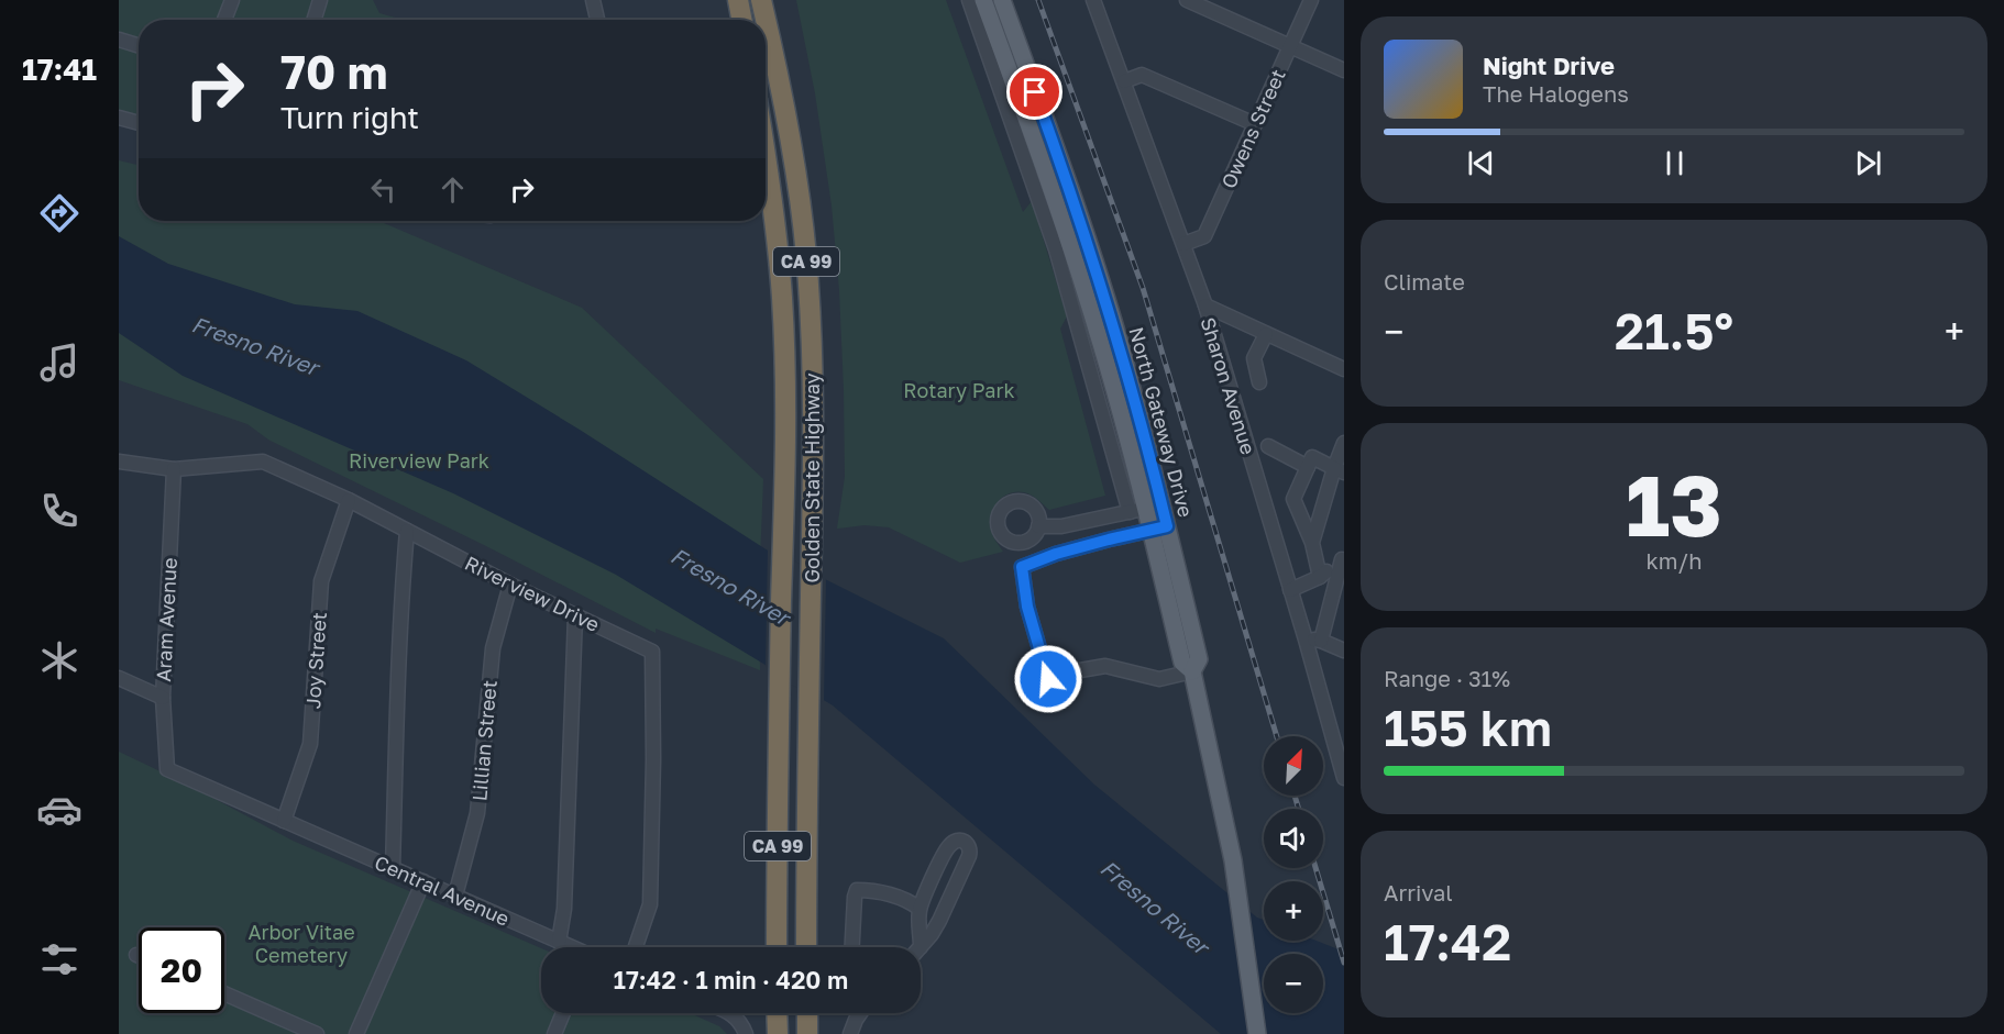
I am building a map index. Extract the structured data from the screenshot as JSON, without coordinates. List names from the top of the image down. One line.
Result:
{"streets":{"highway":["CA 99","Golden State Highway"],"main road":["North Gateway Drive"],"street":["Owens Street","Sharon Avenue","Riverview Drive","Aram Avenue","Joy Street","Lillian Street","Central Avenue"]},"crossings":[["Owens Street","Sharon Avenue"],["Riverview Drive","Aram Avenue"],["Riverview Drive","Joy Street"],["Riverview Drive","Lillian Street"],["Aram Avenue","Central Avenue"],["Joy Street","Central Avenue"],["Lillian Street","Central Avenue"]],"water":["Fresno River"],"parks":["Rotary Park","Riverview Park","Arbor Vitae Cemetery"],"north":"top right","page":{"tabs":"17:41","turn":["70 m","Turn right"],"song":["Night Drive","The Halogens"],"tile":["Climate",["13","km/h"],["Range · 31%","155 km"],["Arrival","17:42"]],"heat":["−","21.5°","+"],"map_buttons":["+","−"],"limit":"20","trip":"17:42 · 1 min · 420 m"}}
